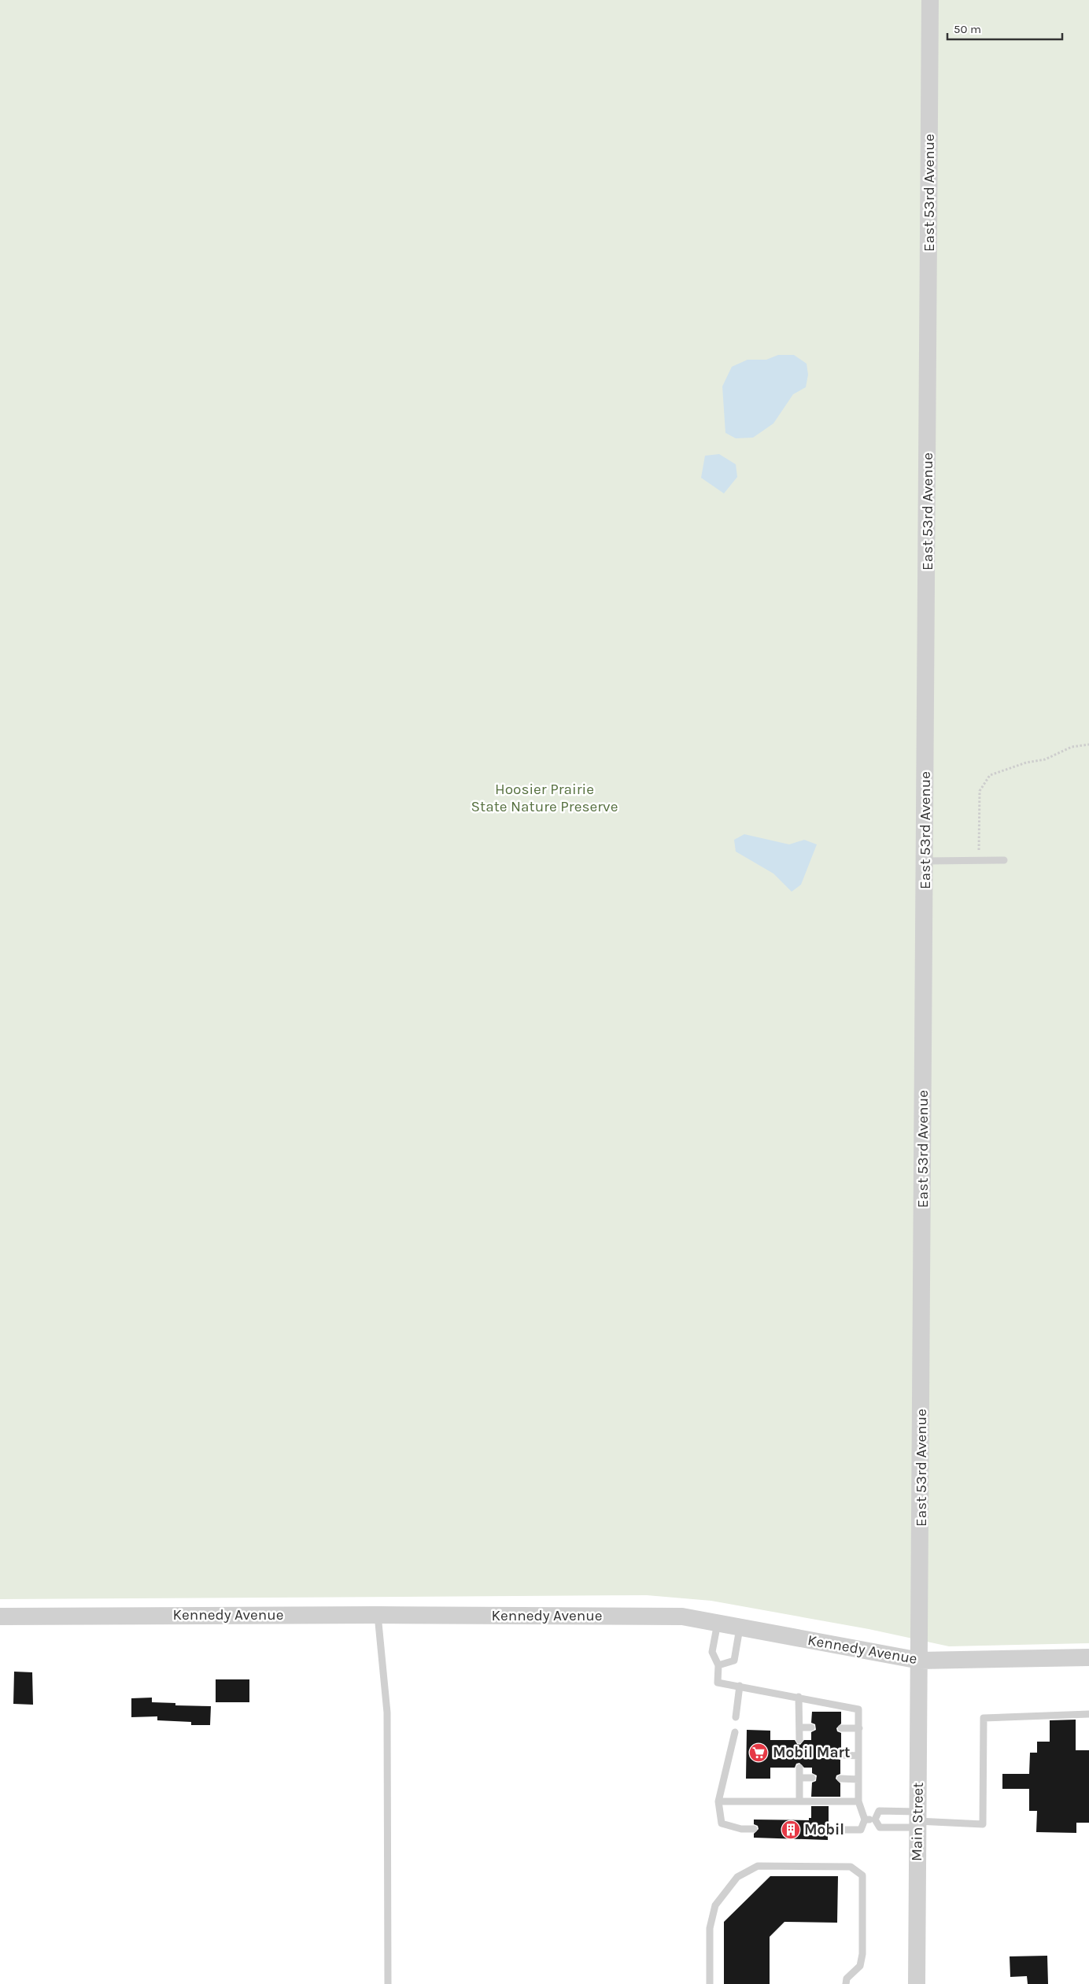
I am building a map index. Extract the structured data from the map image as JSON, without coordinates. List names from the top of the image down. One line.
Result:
{"streets":{"street":["East 53rd Avenue","Kennedy Avenue","Main Street"]},"crossings":[["East 53rd Avenue","Kennedy Avenue"],["East 53rd Avenue","Main Street"],["Kennedy Avenue","Main Street"]],"parks":["Hoosier Prairie State Nature Preserve"],"places":{"supermarket":["Mobil Mart"],"building":["Mobil"]},"scale_bar":"50 m"}
